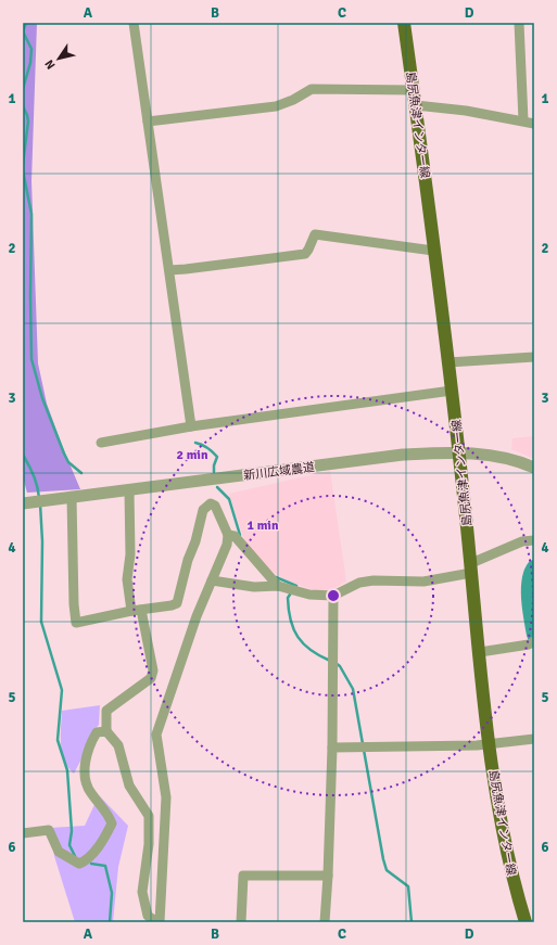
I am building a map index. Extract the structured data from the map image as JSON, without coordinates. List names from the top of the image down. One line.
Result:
{"streets":{"main road":["島尻魚津インター線"],"street":["新川広域農道"]},"crossings":[["島尻魚津インター線","新川広域農道"]],"north":"bottom left","grid":{"columns":["A","B","C","D"],"rows":["1","2","3","4","5","6"]},"rings":["2 min","1 min"]}
